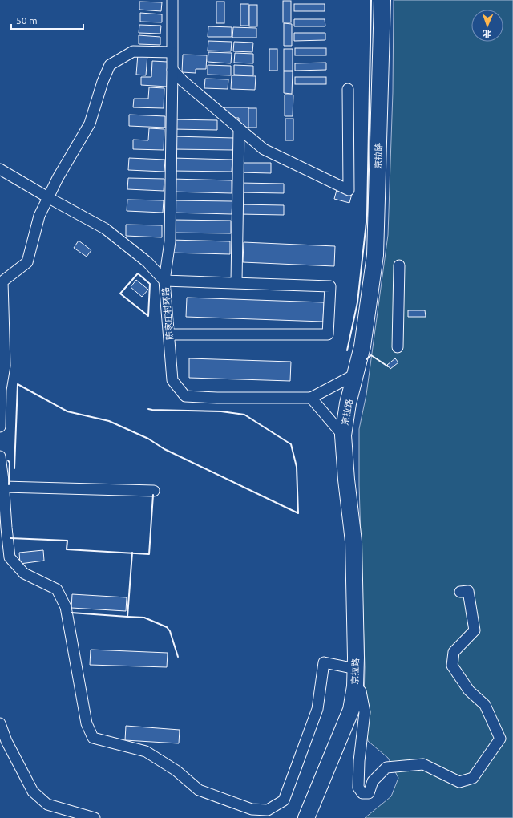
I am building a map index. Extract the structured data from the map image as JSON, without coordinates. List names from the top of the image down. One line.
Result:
{"streets":{"highway":["京拉路"],"street":["陈家庄村环路"]},"scale_bar":"50 m","north":"bottom"}
